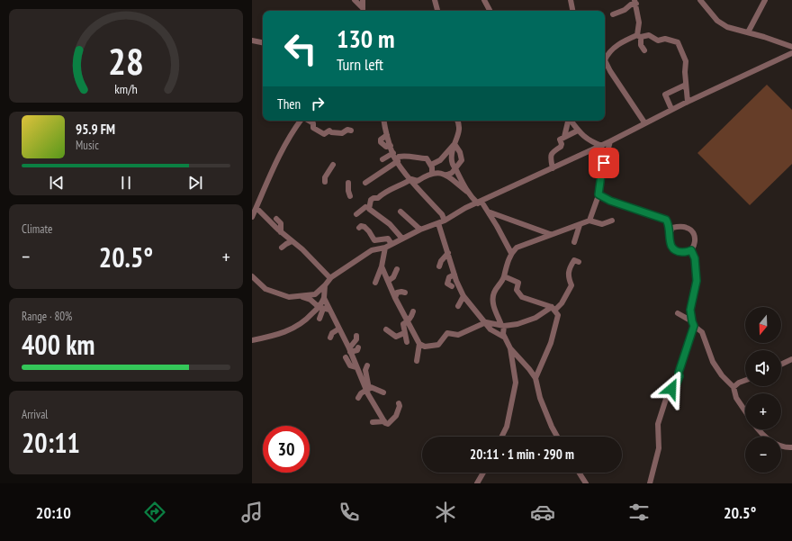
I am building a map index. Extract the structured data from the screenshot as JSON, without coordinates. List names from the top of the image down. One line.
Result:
{"north":"bottom","page":{"turn":["130 m","Turn left"],"then":"Then","song":["95.9 FM","Music"],"tile":["Climate",["Range · 80%","400 km"],["Arrival","20:11"]],"heat":["−","20.5°","+"],"map_buttons":["+","−"],"limit":"30","trip":"20:11 · 1 min · 290 m","tabs":["20:10","20.5°"],"gauge":["28","km/h"]}}
